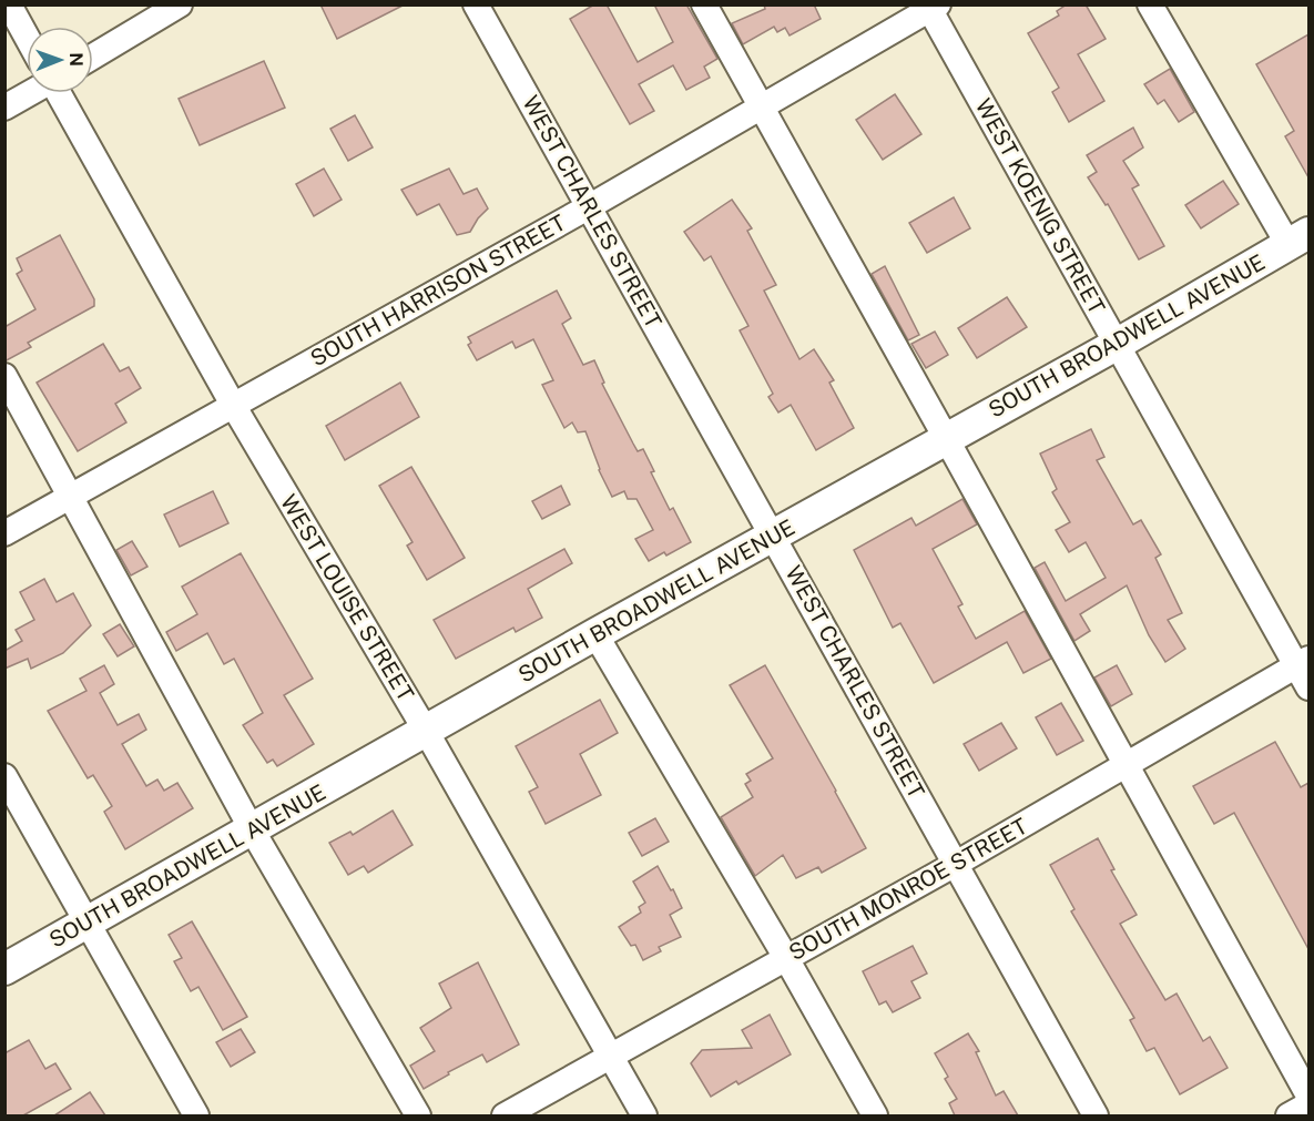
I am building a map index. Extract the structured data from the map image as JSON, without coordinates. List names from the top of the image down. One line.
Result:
{"streets":{"main road":["SOUTH BROADWELL AVENUE"],"street":["WEST KOENIG STREET","WEST CHARLES STREET","SOUTH HARRISON STREET","WEST LOUISE STREET","SOUTH MONROE STREET"]},"crossings":[["WEST KOENIG STREET","SOUTH HARRISON STREET"],["WEST KOENIG STREET","SOUTH BROADWELL AVENUE"],["WEST KOENIG STREET","SOUTH MONROE STREET"],["WEST CHARLES STREET","SOUTH HARRISON STREET"],["WEST CHARLES STREET","SOUTH BROADWELL AVENUE"],["WEST CHARLES STREET","SOUTH MONROE STREET"],["SOUTH HARRISON STREET","WEST LOUISE STREET"],["SOUTH BROADWELL AVENUE","WEST LOUISE STREET"],["WEST LOUISE STREET","SOUTH MONROE STREET"]],"north":"right"}
